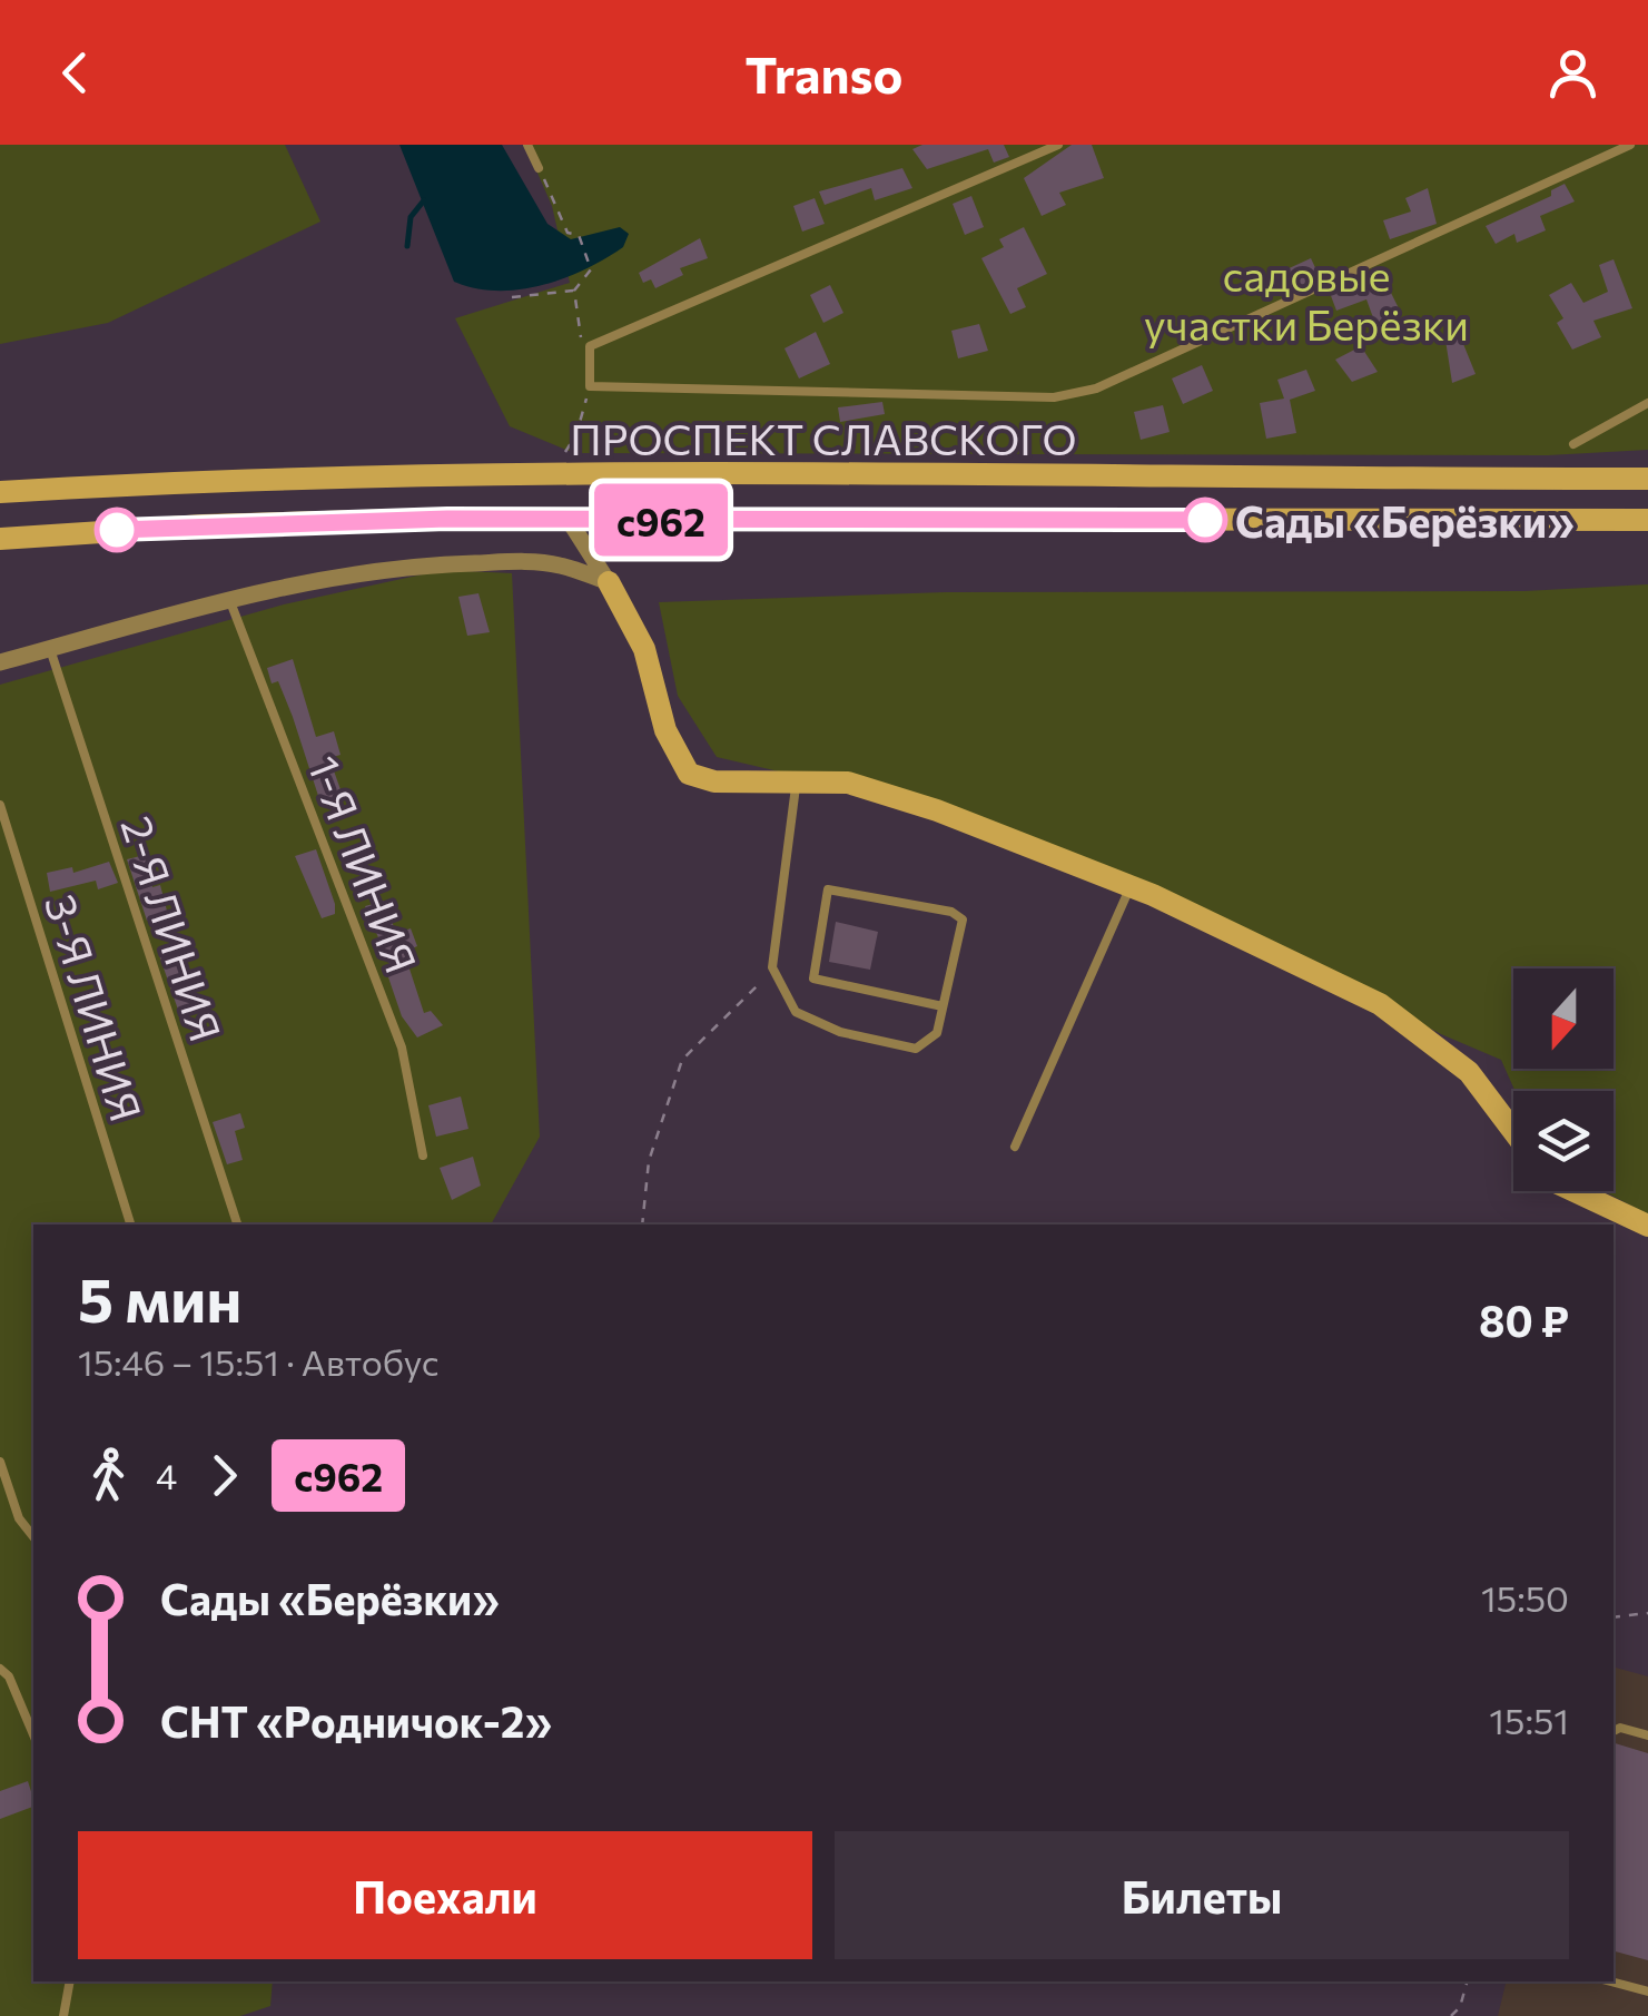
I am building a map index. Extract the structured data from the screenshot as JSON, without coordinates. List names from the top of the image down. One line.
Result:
{"streets":{"main road":["ПРОСПЕКТ СЛАВСКОГО"],"lane":["1-Я ЛИНИЯ","2-Я ЛИНИЯ","3-Я ЛИНИЯ"]},"parks":["садовые участки Берёзки"],"places":["Сады «Берёзки»"],"lines":["bus line с962"],"north":"bottom","page":{"header":"Transo","on_map":"с962","heading":["5 мин","15:46 – 15:51 · Автобус","80 ₽"],"legs":["4","с962"],"list":[{"name":"Сады «Берёзки»","value":"15:50"},{"name":"СНТ «Родничок-2»","value":"15:51"}],"buttons":["Поехали","Билеты"]}}
